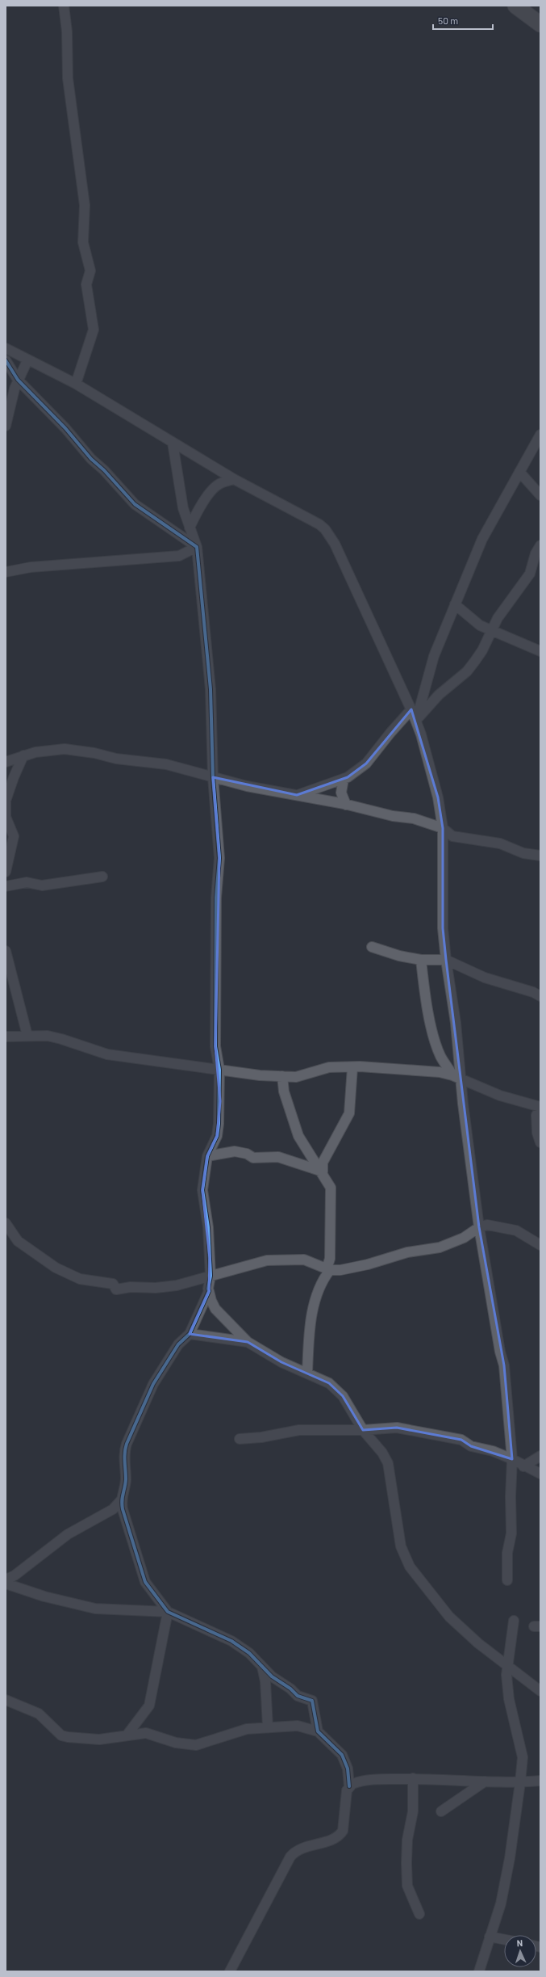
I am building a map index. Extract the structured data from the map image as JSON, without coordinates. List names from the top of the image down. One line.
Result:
{"scale_bar":"50 m","north":"top"}
